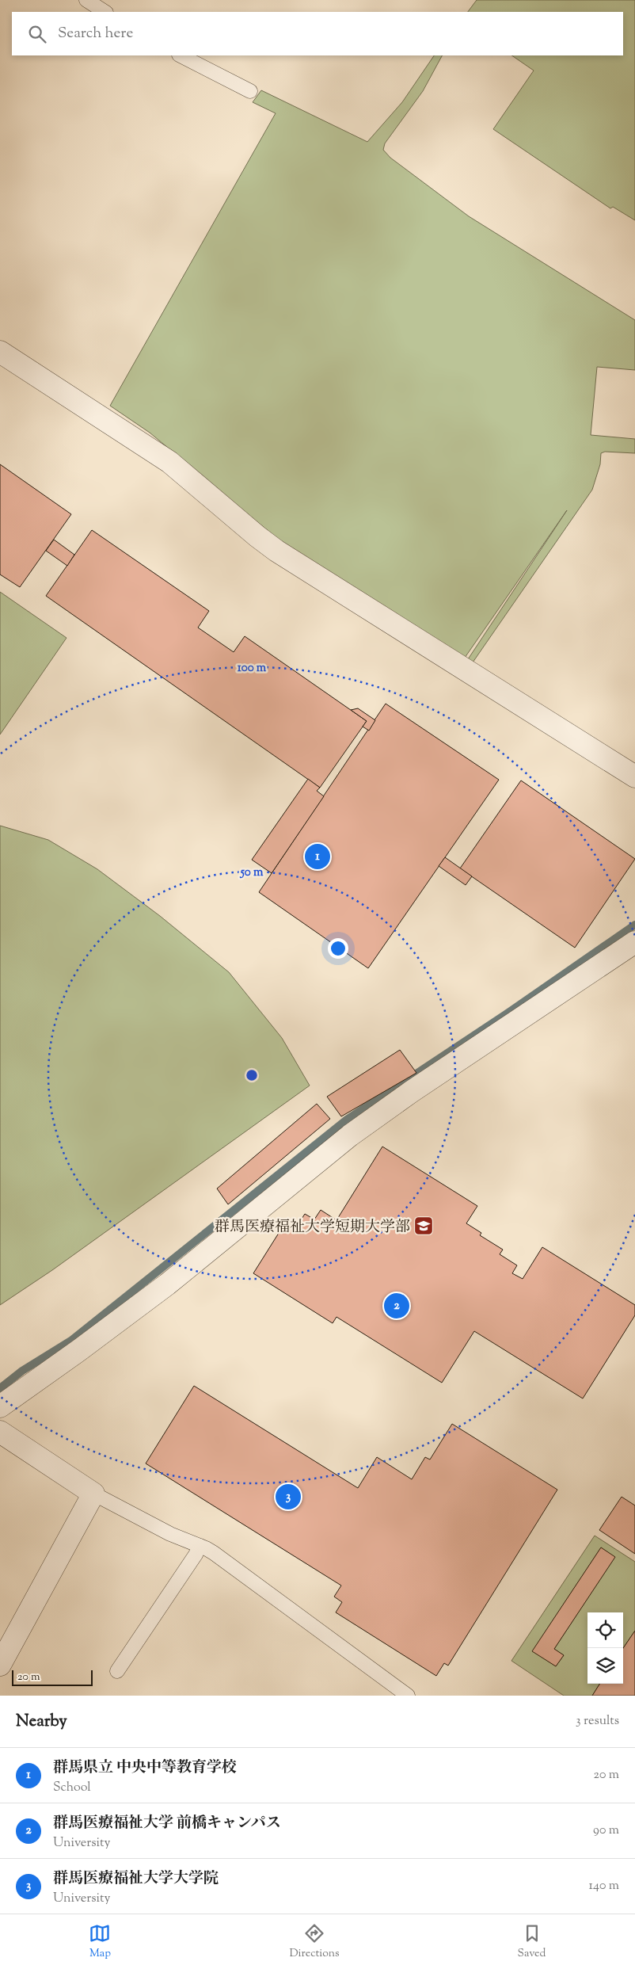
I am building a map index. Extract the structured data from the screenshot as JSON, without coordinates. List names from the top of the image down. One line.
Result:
{"places":{"school or university":["群馬医療福祉大学短期大学部"]},"scale_bar":"20 m","page":{"search":"Search here","pins":["1","2","3"],"scale":"20 m","heading":["Nearby","3 results"],"list":[{"mark":"1","name":"群馬県立 中央中等教育学校","note":"School","value":"20 m"},{"mark":"2","name":"群馬医療福祉大学 前橋キャンパス","note":"University","value":"90 m"},{"mark":"3","name":"群馬医療福祉大学大学院","note":"University","value":"140 m"}],"nav":["Map","Directions","Saved"]},"rings":["100 m","50 m"]}
